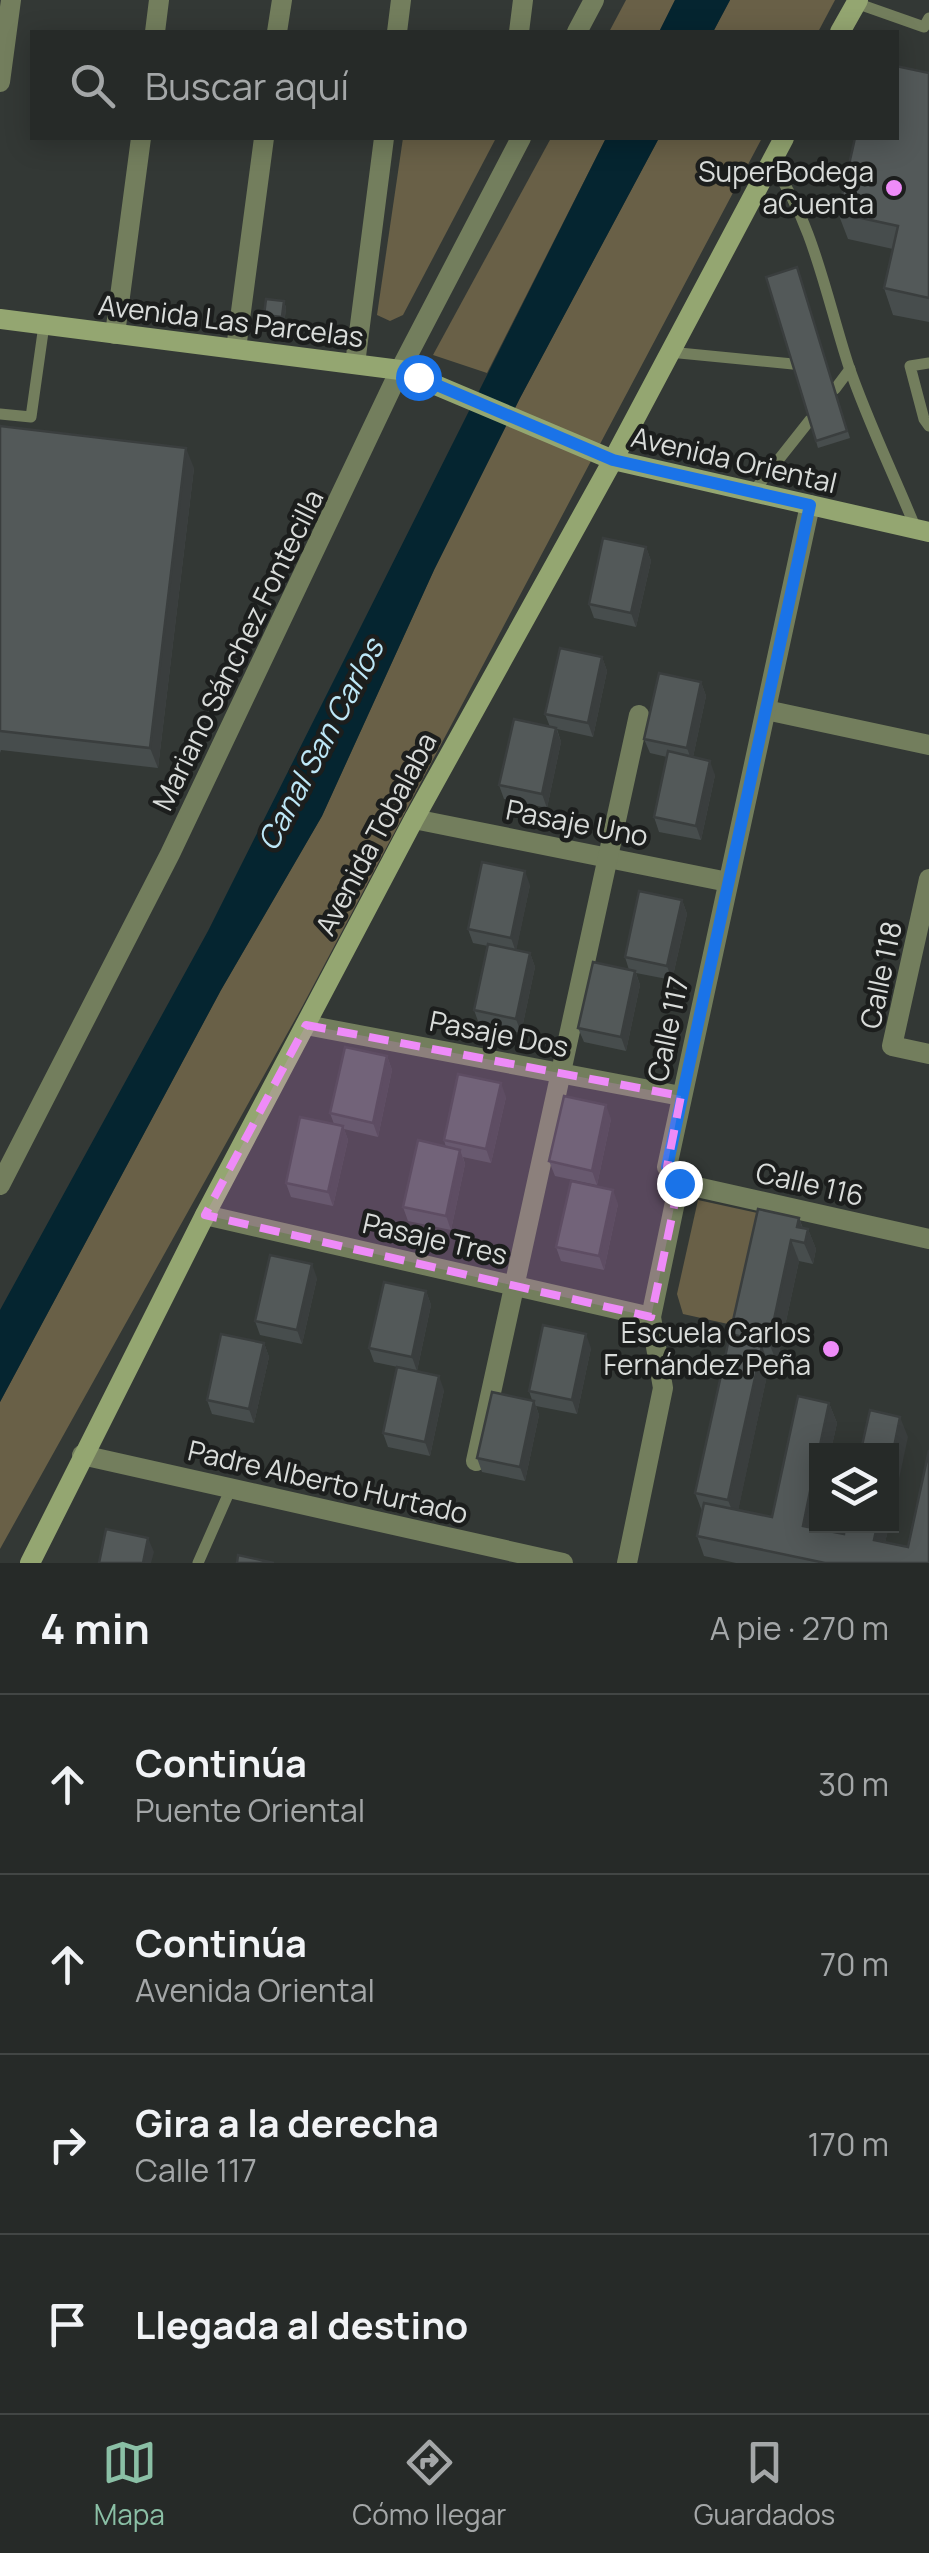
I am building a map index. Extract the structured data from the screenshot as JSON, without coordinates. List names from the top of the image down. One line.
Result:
{"streets":{"main road":["Avenida Las Parcelas","Avenida Oriental","Avenida Tobalaba"],"street":["Mariano Sánchez Fontecilla","Pasaje Uno","Calle 118","Calle 117","Pasaje Dos","Calle 116","Pasaje Tres","Padre Alberto Hurtado"]},"crossings":[["Avenida Las Parcelas","Avenida Oriental"],["Avenida Las Parcelas","Mariano Sánchez Fontecilla"],["Avenida Oriental","Avenida Tobalaba"],["Avenida Oriental","Calle 117"],["Pasaje Uno","Avenida Tobalaba"],["Pasaje Uno","Calle 117"],["Avenida Tobalaba","Pasaje Dos"],["Avenida Tobalaba","Pasaje Tres"],["Avenida Tobalaba","Padre Alberto Hurtado"],["Calle 117","Pasaje Dos"],["Calle 117","Calle 116"],["Calle 117","Pasaje Tres"]],"water":["Canal San Carlos"],"places":["SuperBodega aCuenta","Escuela Carlos Fernández Peña"],"page":{"search":"Buscar aquí","heading":["4 min","A pie · 270 m"],"list":[["Continúa","Puente Oriental","30 m"],["Continúa","Avenida Oriental","70 m"],["Gira a la derecha","Calle 117","170 m"],"Llegada al destino"],"nav":["Mapa","Cómo llegar","Guardados"]}}
